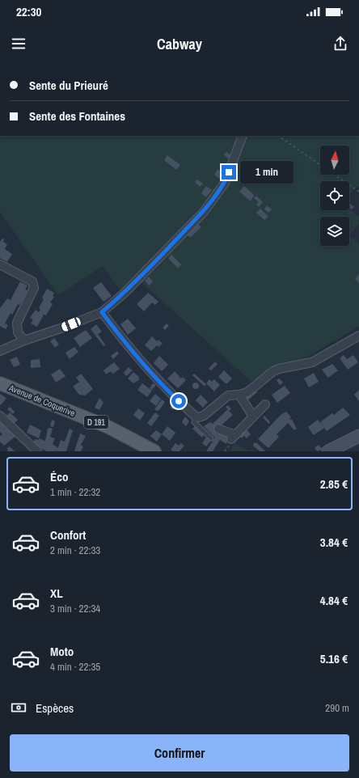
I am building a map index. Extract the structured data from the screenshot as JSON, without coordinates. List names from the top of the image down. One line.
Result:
{"streets":{"main road":["Avenue de Coquerive","D 191"]},"north":"top","page":{"status":"22:30","header":"Cabway","banner":["Sente du Prieuré","Sente des Fontaines"],"bubble":"1 min","list":[{"name":"Éco","note":"1 min · 22:32","value":"2.85 €"},{"name":"Confort","note":"2 min · 22:33","value":"3.84 €"},{"name":"XL","note":"3 min · 22:34","value":"4.84 €"},{"name":"Moto","note":"4 min · 22:35","value":"5.16 €"}],"pay":["Espèces","290 m"],"buttons":"Confirmer"}}
